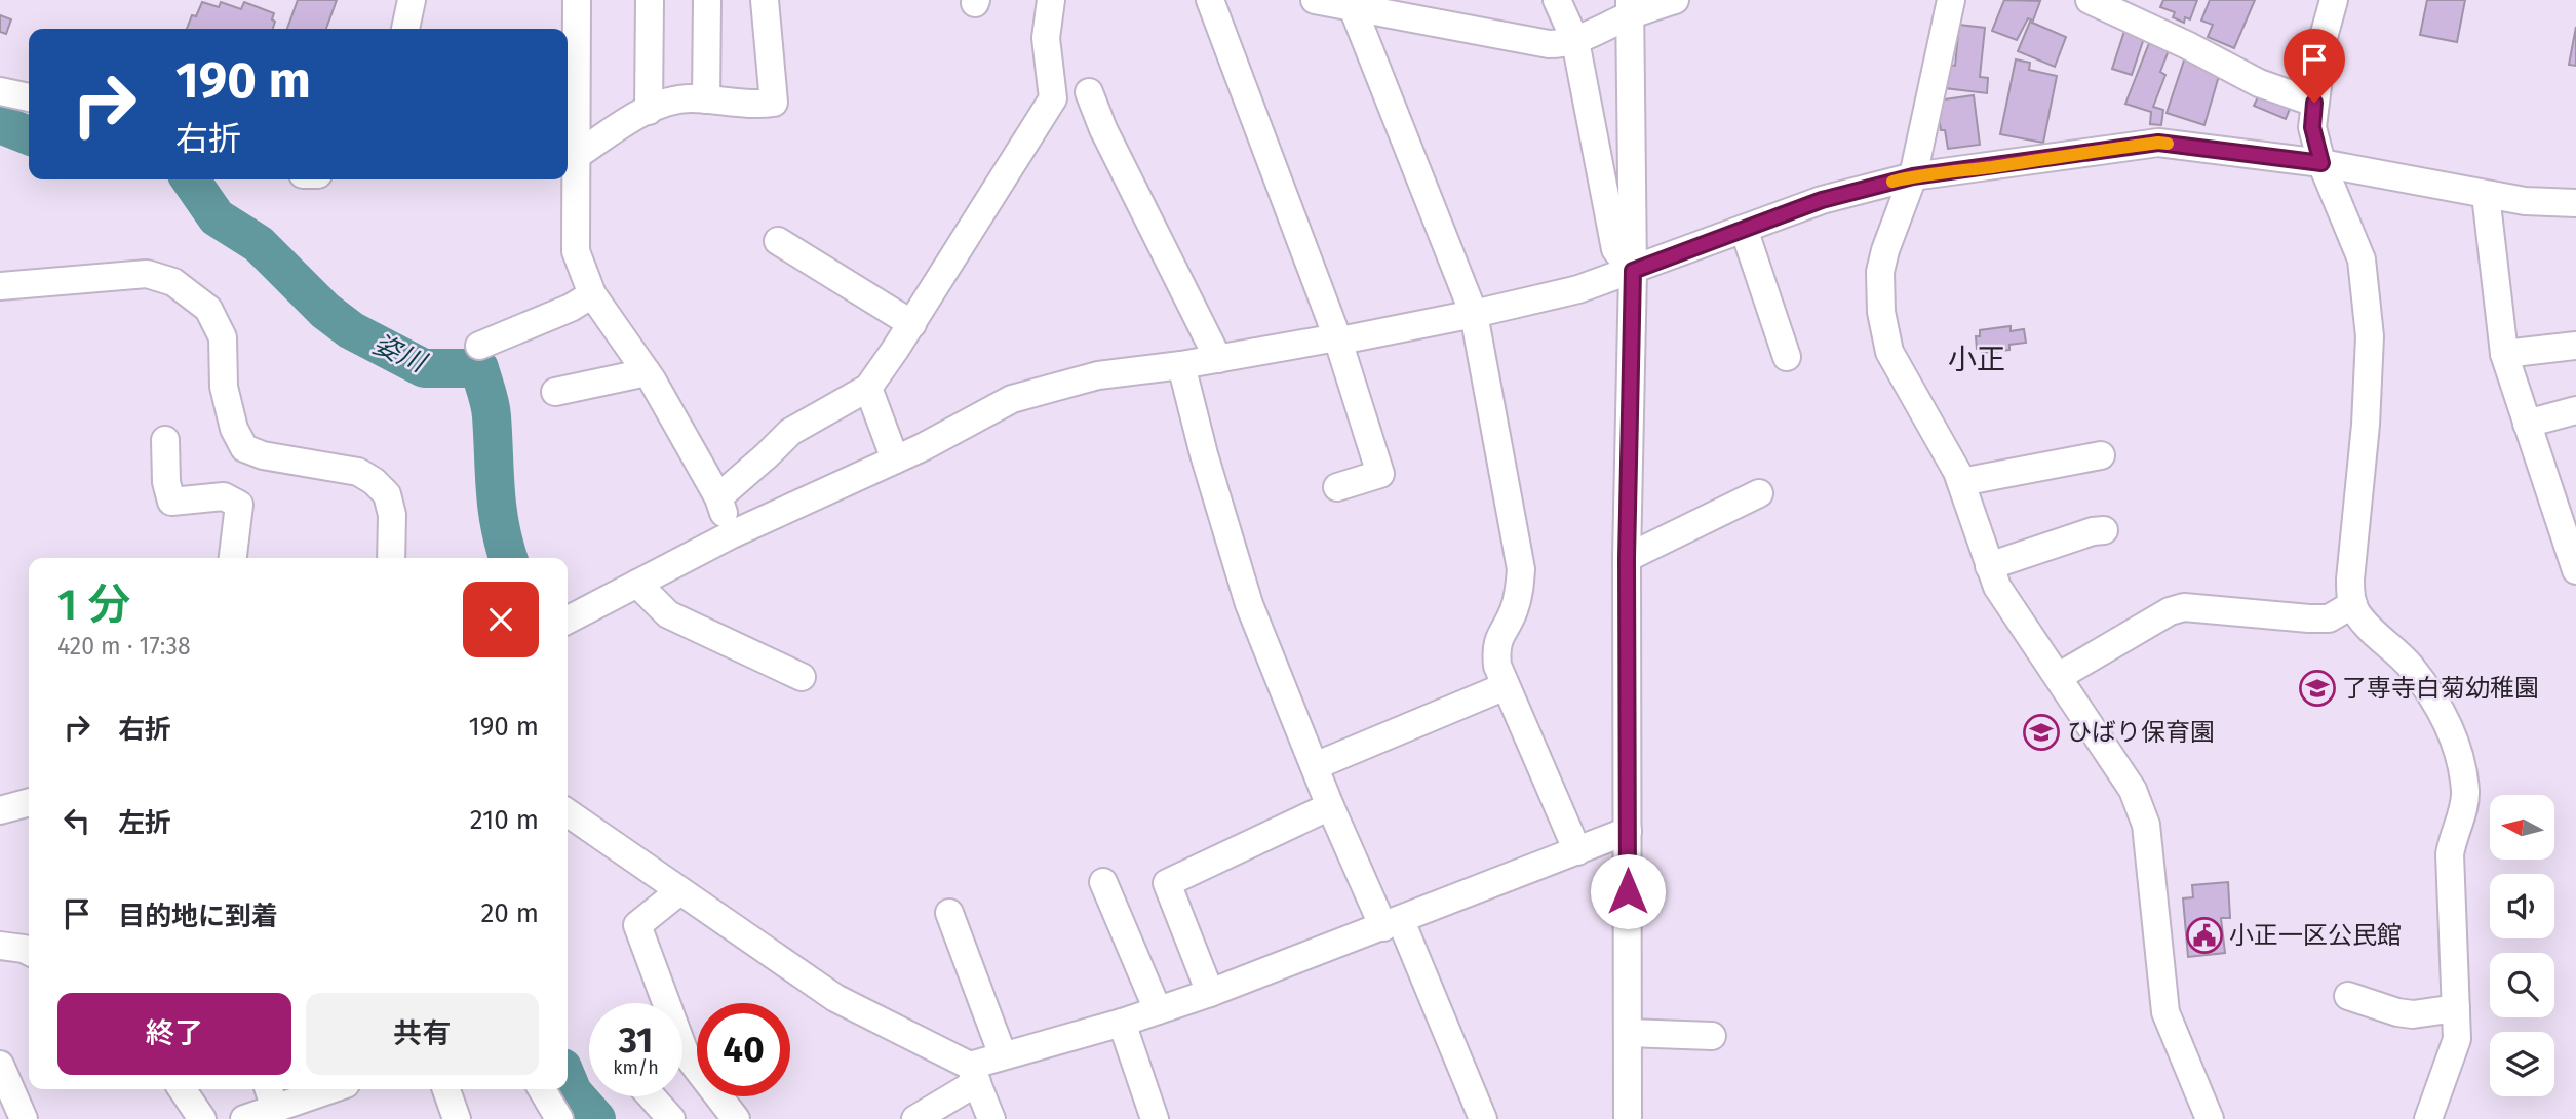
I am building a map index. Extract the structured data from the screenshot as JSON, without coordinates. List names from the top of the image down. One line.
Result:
{"districts":["小正"],"water":["姿川"],"places":{"school or university":["了専寺白菊幼稚園","ひばり保育園"],"public building":["小正一区公民館"]},"north":"left","page":{"turn":["190 m","右折"],"heading":["1 分","420 m · 17:38"],"list":[{"name":"右折","value":"190 m"},{"name":"左折","value":"210 m"},{"name":"目的地に到着","value":"20 m"}],"buttons":["終了","共有"],"speed":"31 km/h","limit":"40"}}
